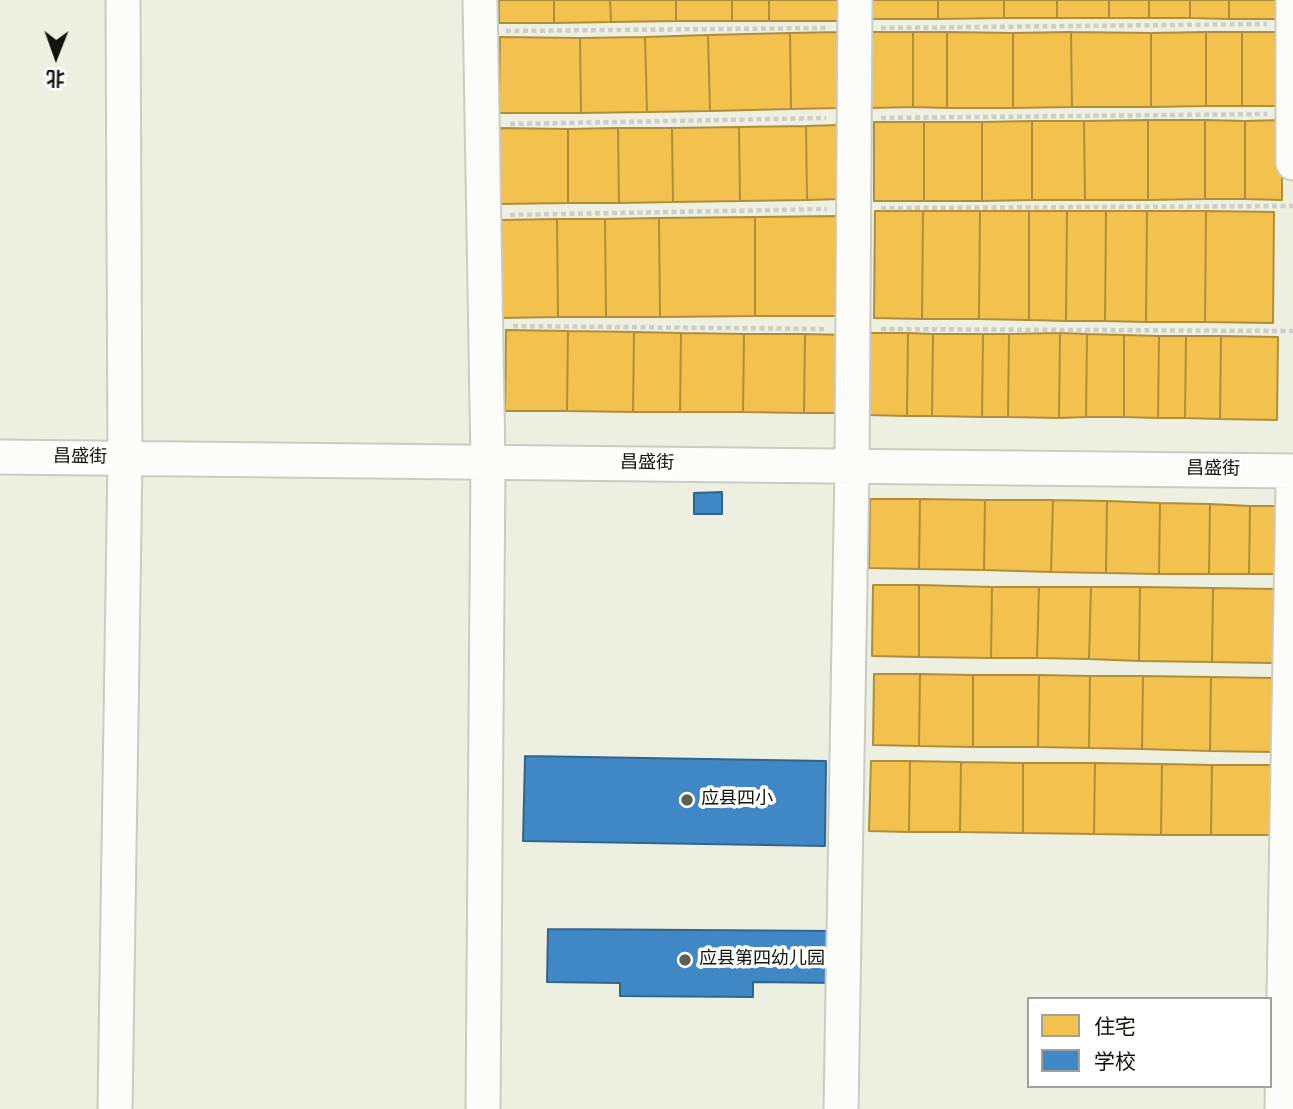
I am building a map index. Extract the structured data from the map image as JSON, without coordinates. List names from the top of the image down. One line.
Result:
{"streets":{"street":["昌盛街"]},"places":["应县四小","应县第四幼儿园"],"legend":["住宅","学校"],"north":"bottom"}
